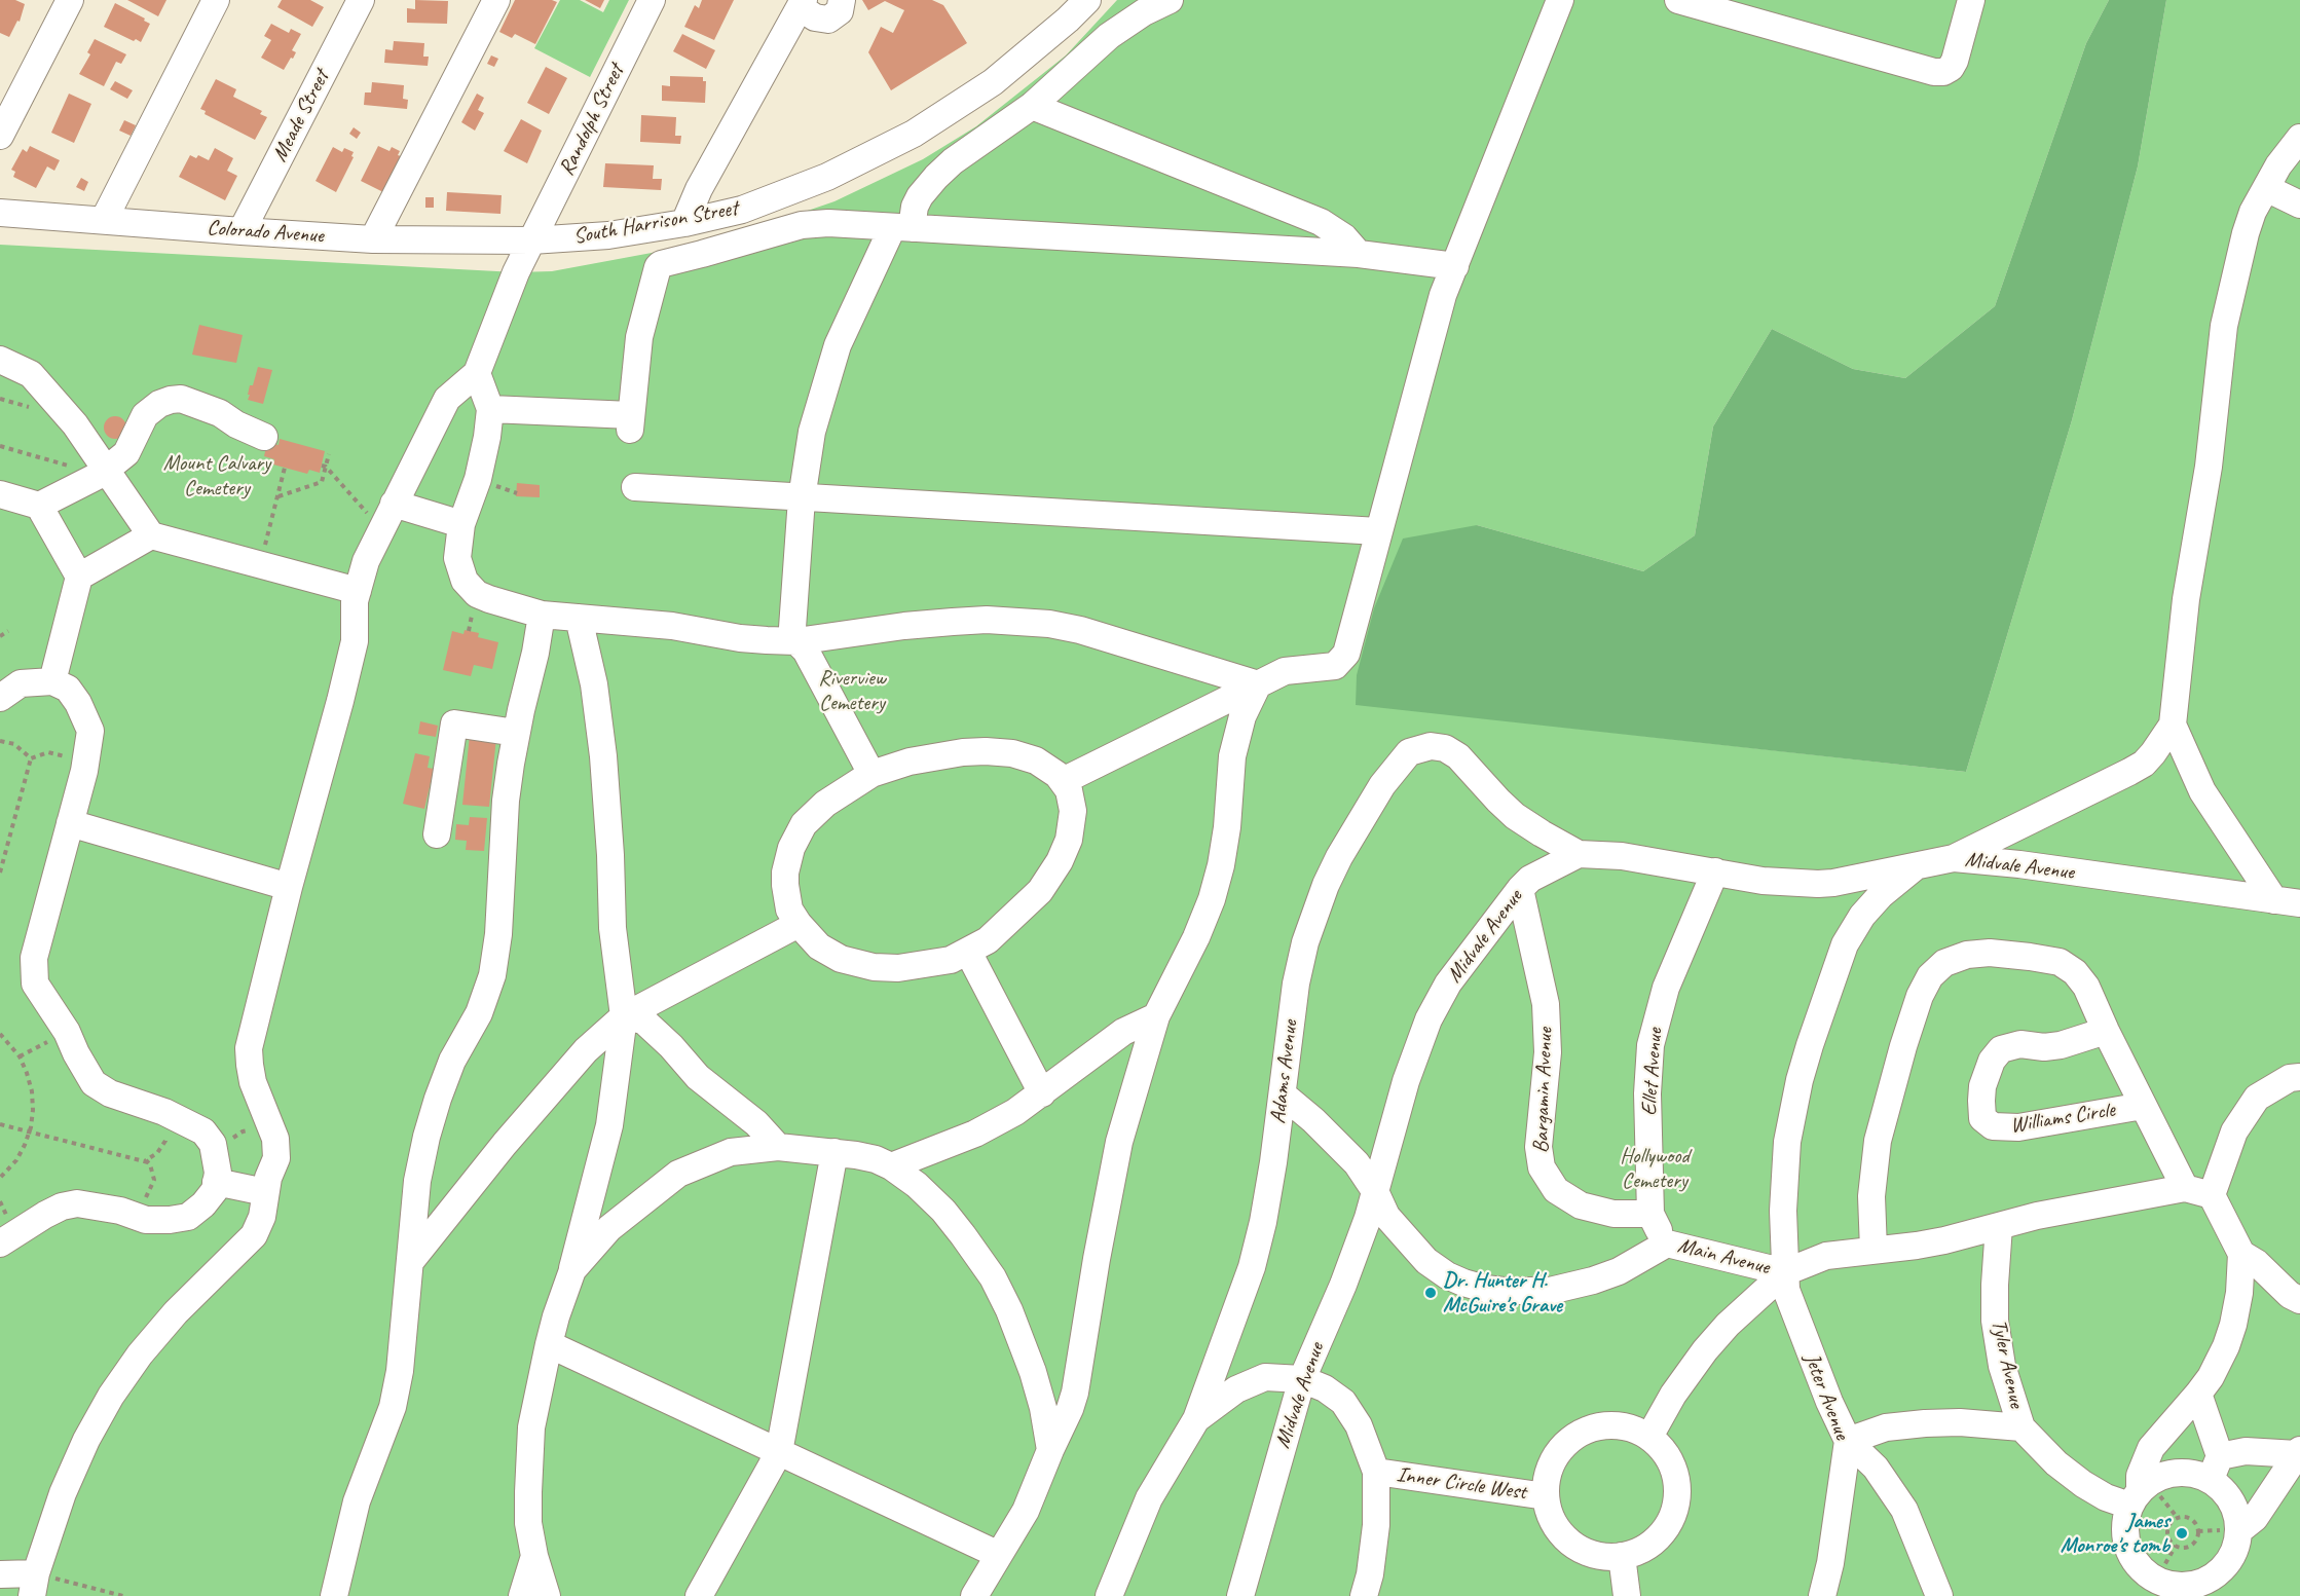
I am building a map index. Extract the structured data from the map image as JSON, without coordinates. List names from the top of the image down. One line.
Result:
{"streets":{"street":["Meade Street","Randolph Street","South Harrison Street","Colorado Avenue","Midvale Avenue","Adams Avenue","Ellet Avenue","Bargamin Avenue","Williams Circle","Main Avenue","Tyler Avenue","Jeter Avenue","Inner Circle West"]},"crossings":[["Meade Street","Colorado Avenue"],["Randolph Street","South Harrison Street"],["Randolph Street","Colorado Avenue"],["South Harrison Street","Colorado Avenue"],["Midvale Avenue","Adams Avenue"],["Midvale Avenue","Ellet Avenue"],["Midvale Avenue","Bargamin Avenue"],["Midvale Avenue","Main Avenue"],["Midvale Avenue","Jeter Avenue"],["Adams Avenue","Main Avenue"],["Ellet Avenue","Bargamin Avenue"],["Ellet Avenue","Main Avenue"],["Main Avenue","Tyler Avenue"],["Main Avenue","Jeter Avenue"]],"parks":["Mount Calvary Cemetery","Riverview Cemetery","Hollywood Cemetery"],"places":["Dr. Hunter H. McGuire's Grave","James Monroe's tomb"]}
